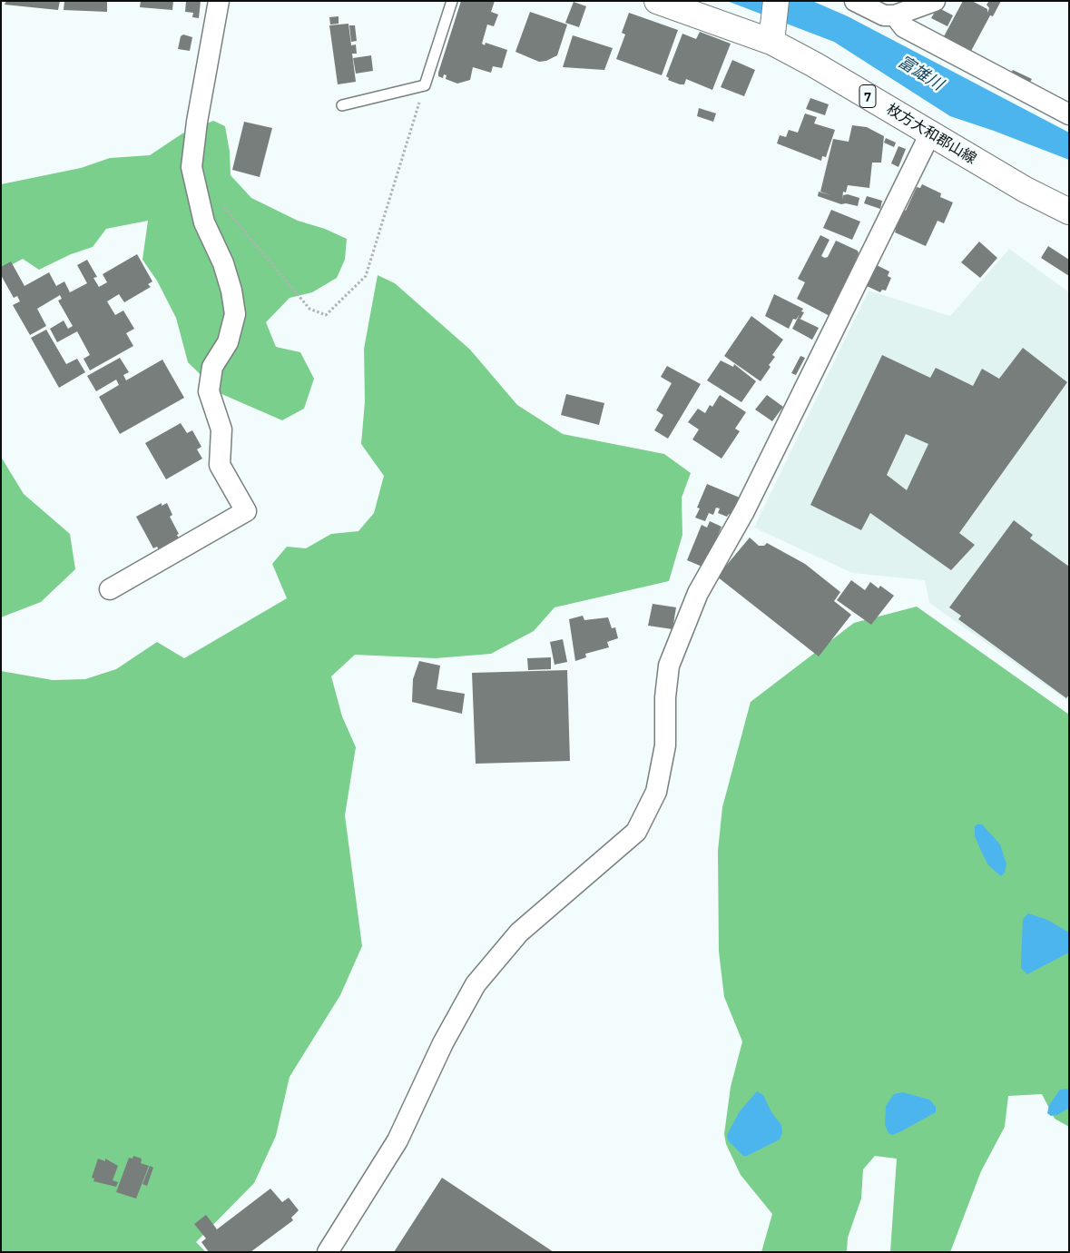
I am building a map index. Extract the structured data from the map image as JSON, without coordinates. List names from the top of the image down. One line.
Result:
{"streets":{"main road":["7","枚方大和郡山線"]},"water":["富雄川"]}
